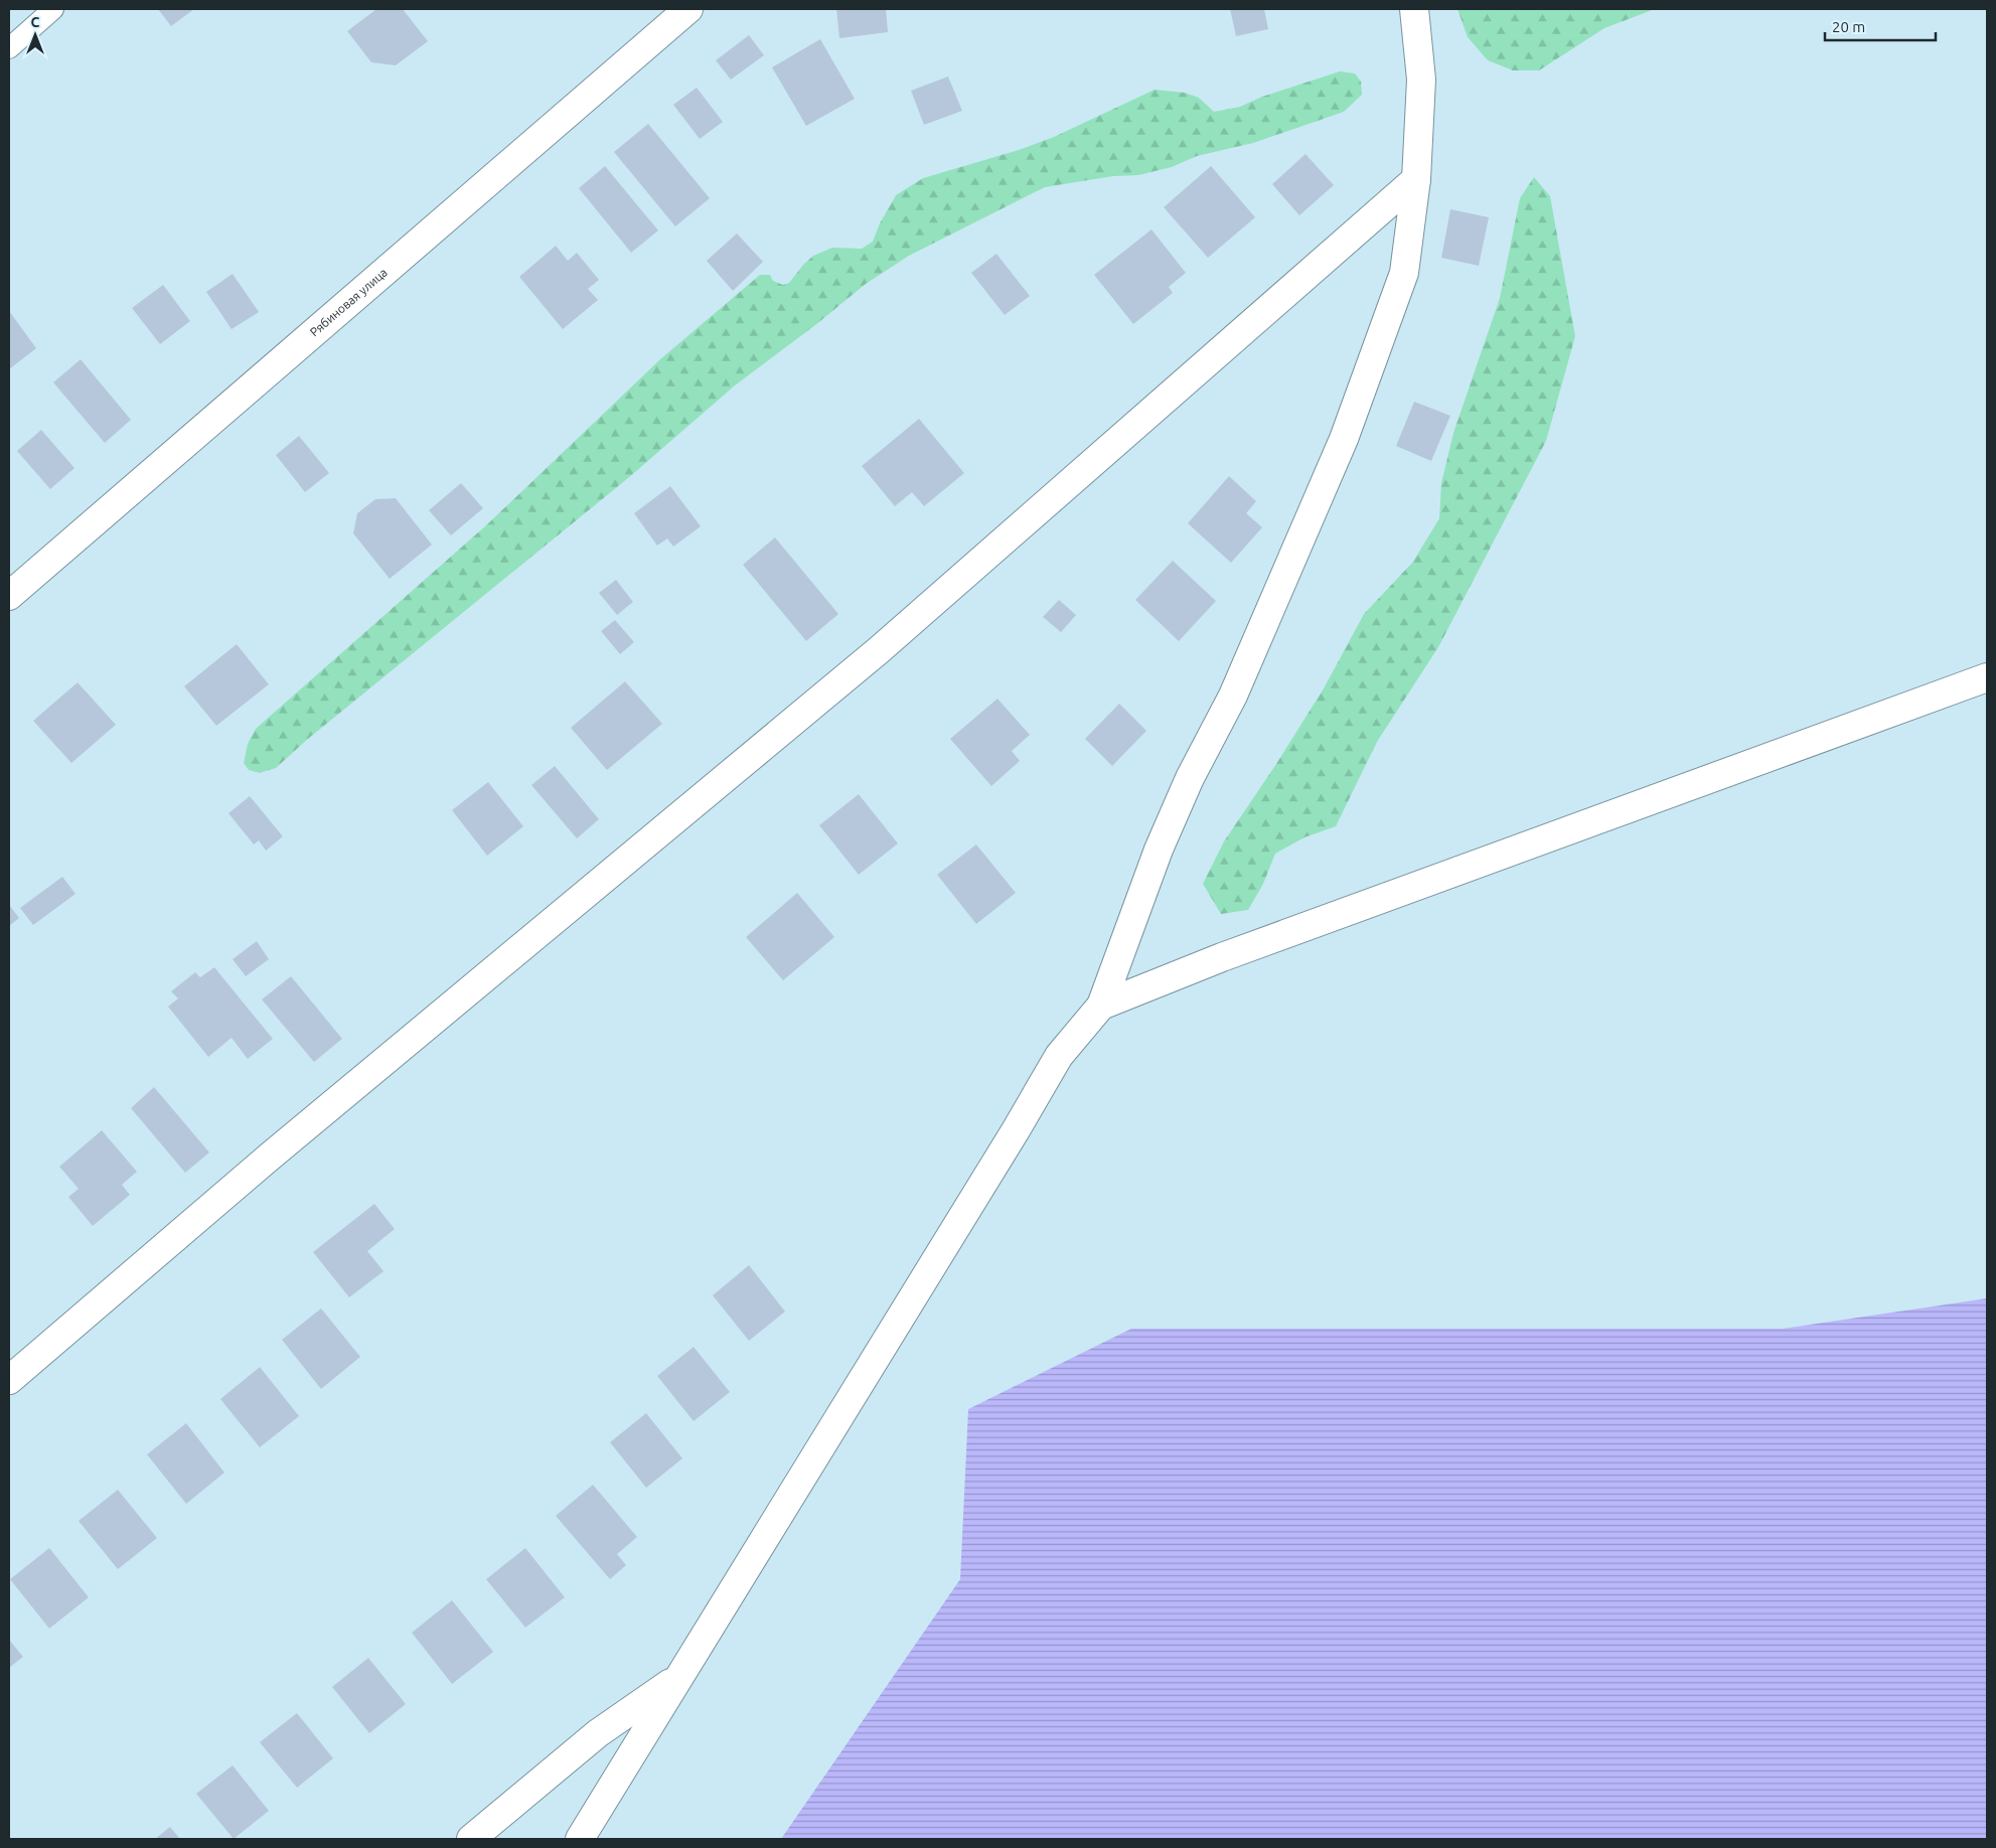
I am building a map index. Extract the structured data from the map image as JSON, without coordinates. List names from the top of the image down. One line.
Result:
{"streets":{"street":["Рябиновая улица"]},"scale_bar":"20 m","north":"top"}
